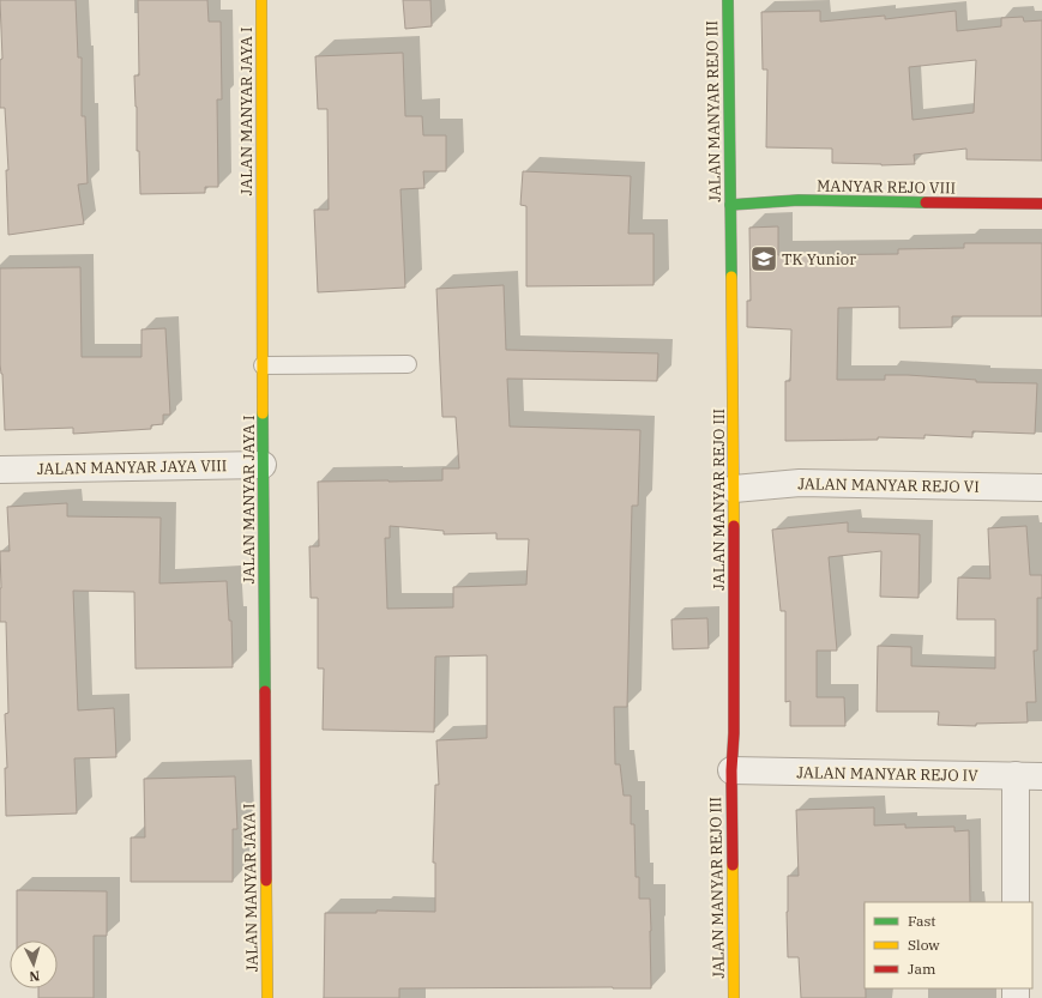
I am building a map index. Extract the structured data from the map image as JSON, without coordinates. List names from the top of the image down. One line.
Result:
{"streets":{"street":["JALAN MANYAR JAYA I","JALAN MANYAR REJO III","MANYAR REJO VIII","JALAN MANYAR JAYA VIII","JALAN MANYAR REJO VI","JALAN MANYAR REJO IV"]},"crossings":[["JALAN MANYAR JAYA I","JALAN MANYAR JAYA VIII"],["JALAN MANYAR REJO III","MANYAR REJO VIII"],["JALAN MANYAR REJO III","JALAN MANYAR REJO VI"],["JALAN MANYAR REJO III","JALAN MANYAR REJO IV"]],"places":{"school or university":["TK Yunior"]},"legend":["Fast","Slow","Jam"],"north":"bottom"}
